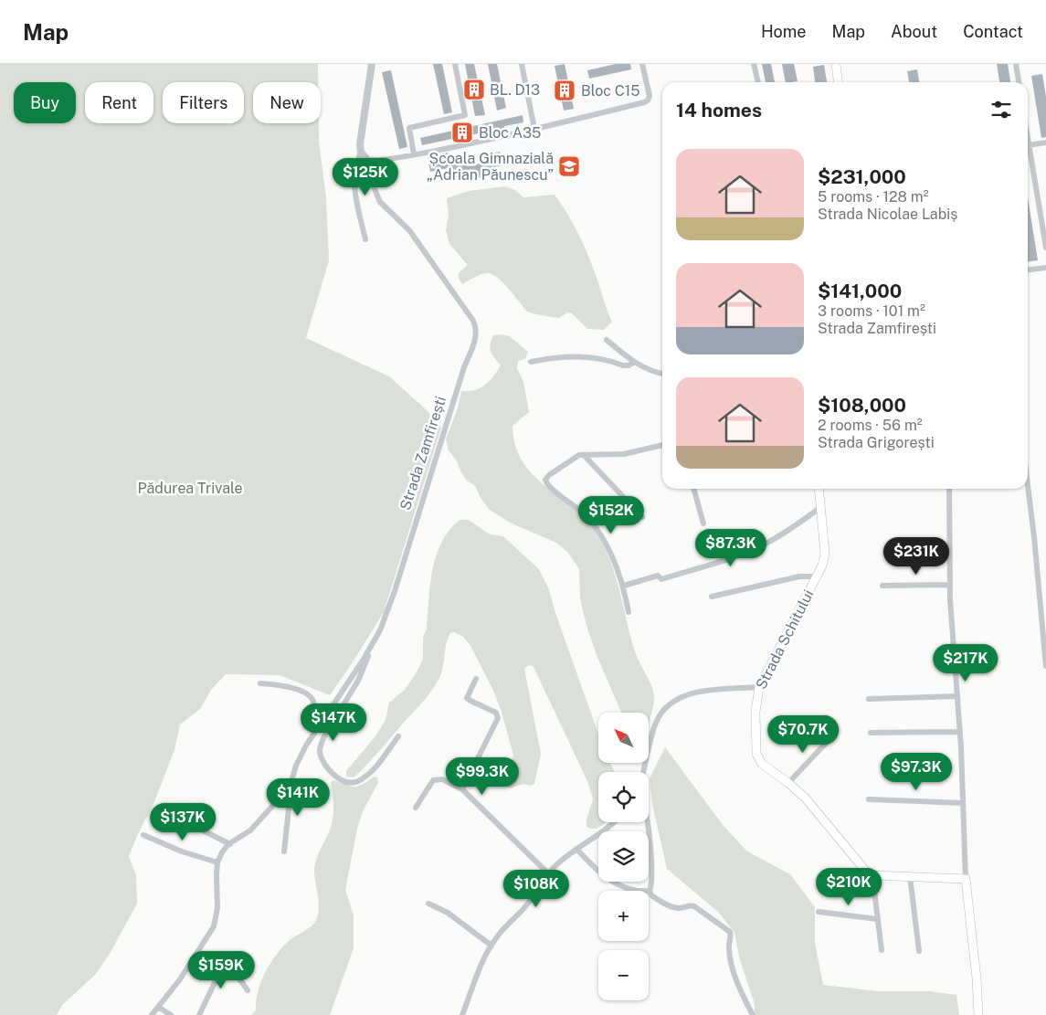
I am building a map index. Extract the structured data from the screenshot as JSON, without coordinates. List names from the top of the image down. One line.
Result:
{"streets":{"main road":["Strada Schitului"],"street":["Strada Zamfirești"]},"parks":["Pădurea Trivale"],"places":{"building":["BL. D13","Bloc C15","Bloc A35"],"school or university":["Școala Gimnazială „Adrian Păunescu”"]},"north":"top left","page":{"header":"Map","nav":["Home","Map","About","Contact"],"chip":["Buy","Rent","Filters","New"],"heading":"14 homes","list":[{"name":"$231,000","note":"5 rooms · 128 m² · Strada Nicolae Labiș"},{"name":"$141,000","note":"3 rooms · 101 m² · Strada Zamfirești"},{"name":"$108,000","note":"2 rooms · 56 m² · Strada Grigorești"}],"price":["$125K","$152K","$87.3K","$231K","$217K","$147K","$70.7K","$97.3K","$99.3K","$141K","$137K","$210K","$108K","$159K"],"map_buttons":["+","−"]}}
